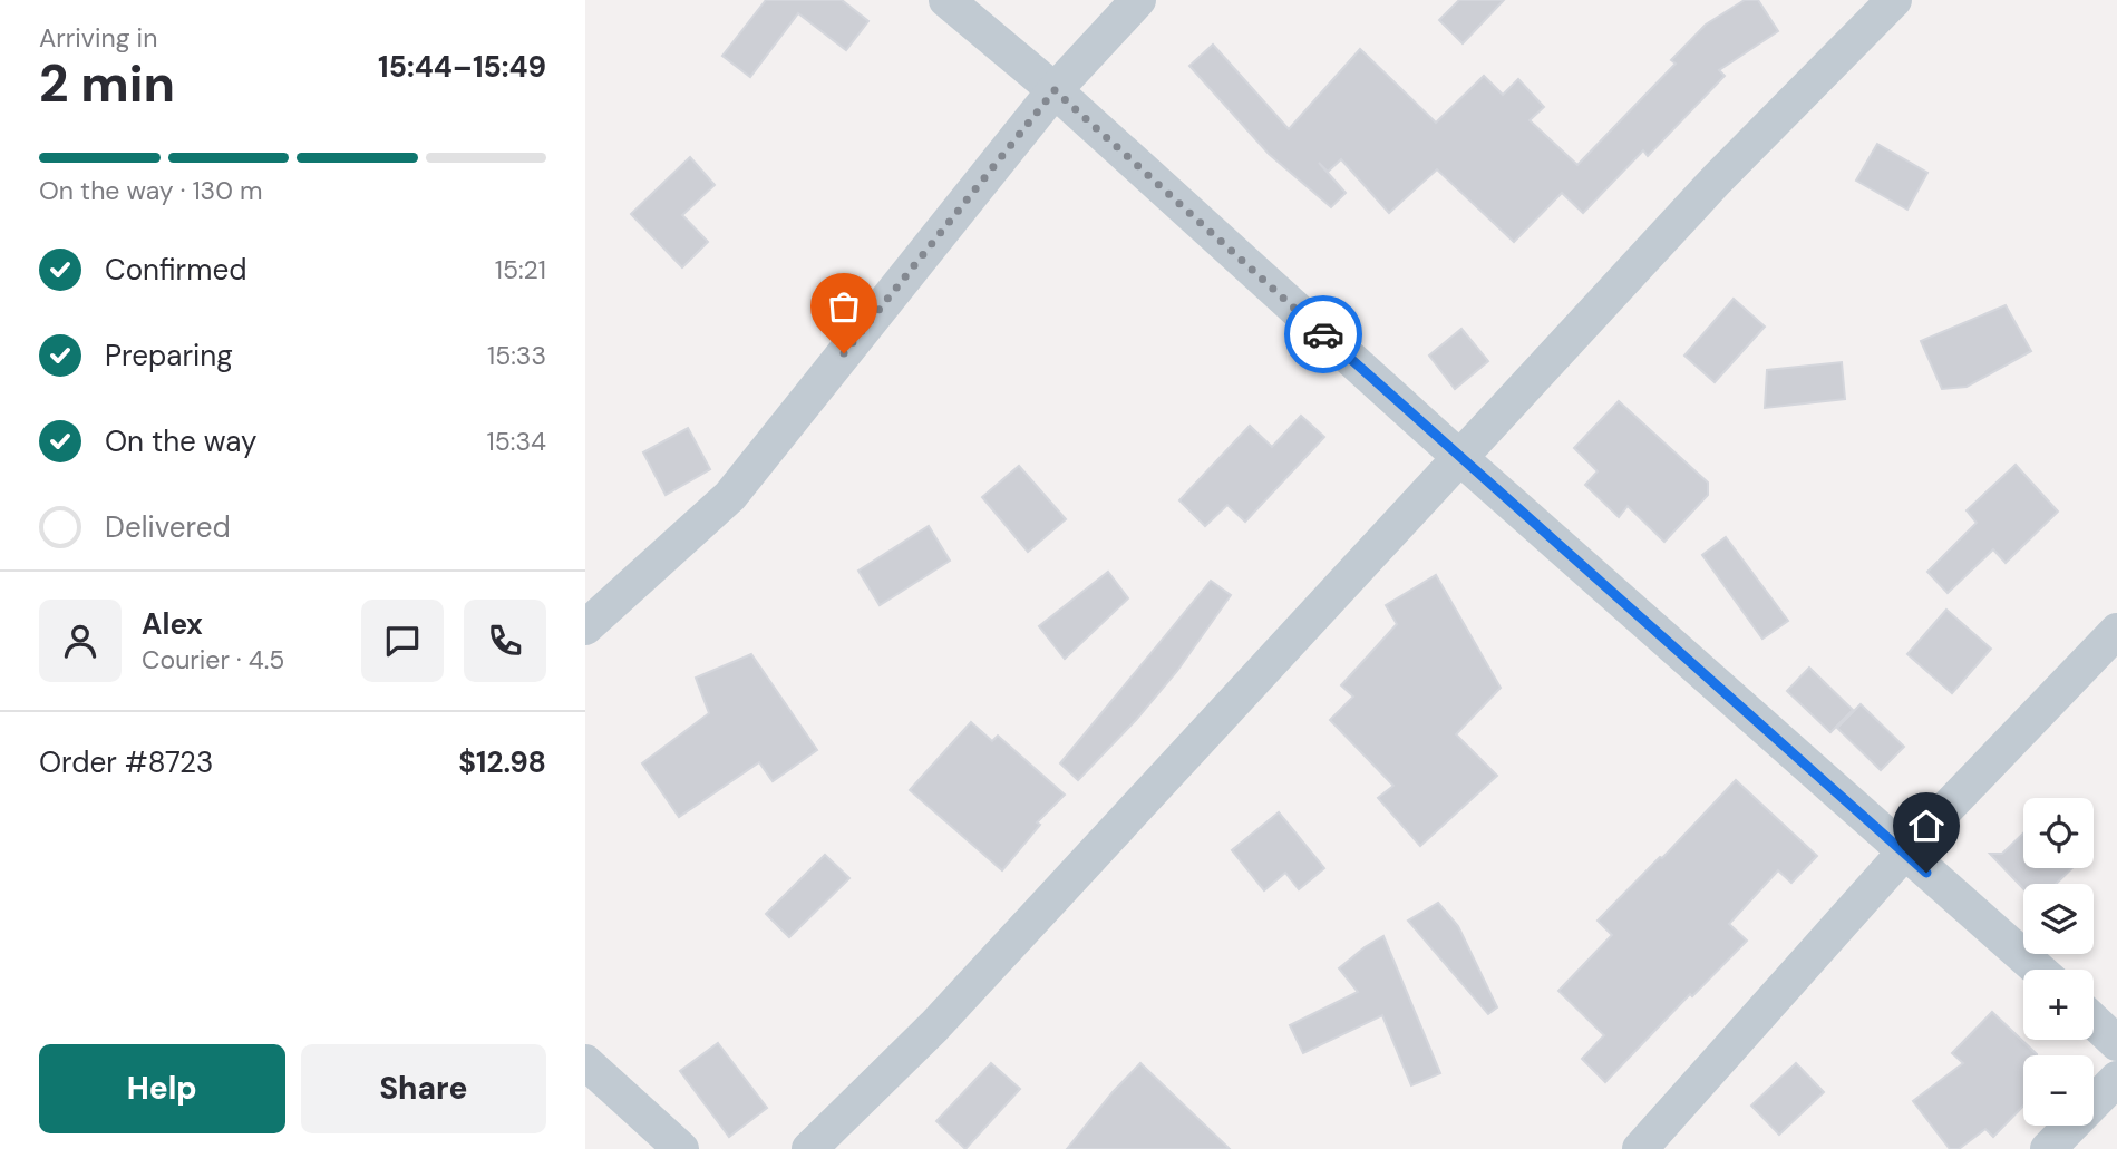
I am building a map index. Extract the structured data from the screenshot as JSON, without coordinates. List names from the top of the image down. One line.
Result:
{"page":{"heading":["2 min","Arriving in","15:44–15:49"],"panel":["Alex","Courier · 4.5","Order #8723","$12.98"],"bar":"On the way · 130 m","list":[["Confirmed","15:21"],["Preparing","15:33"],["On the way","15:34"],"Delivered"],"map_buttons":["+","−"],"buttons":["Help","Share"]}}
